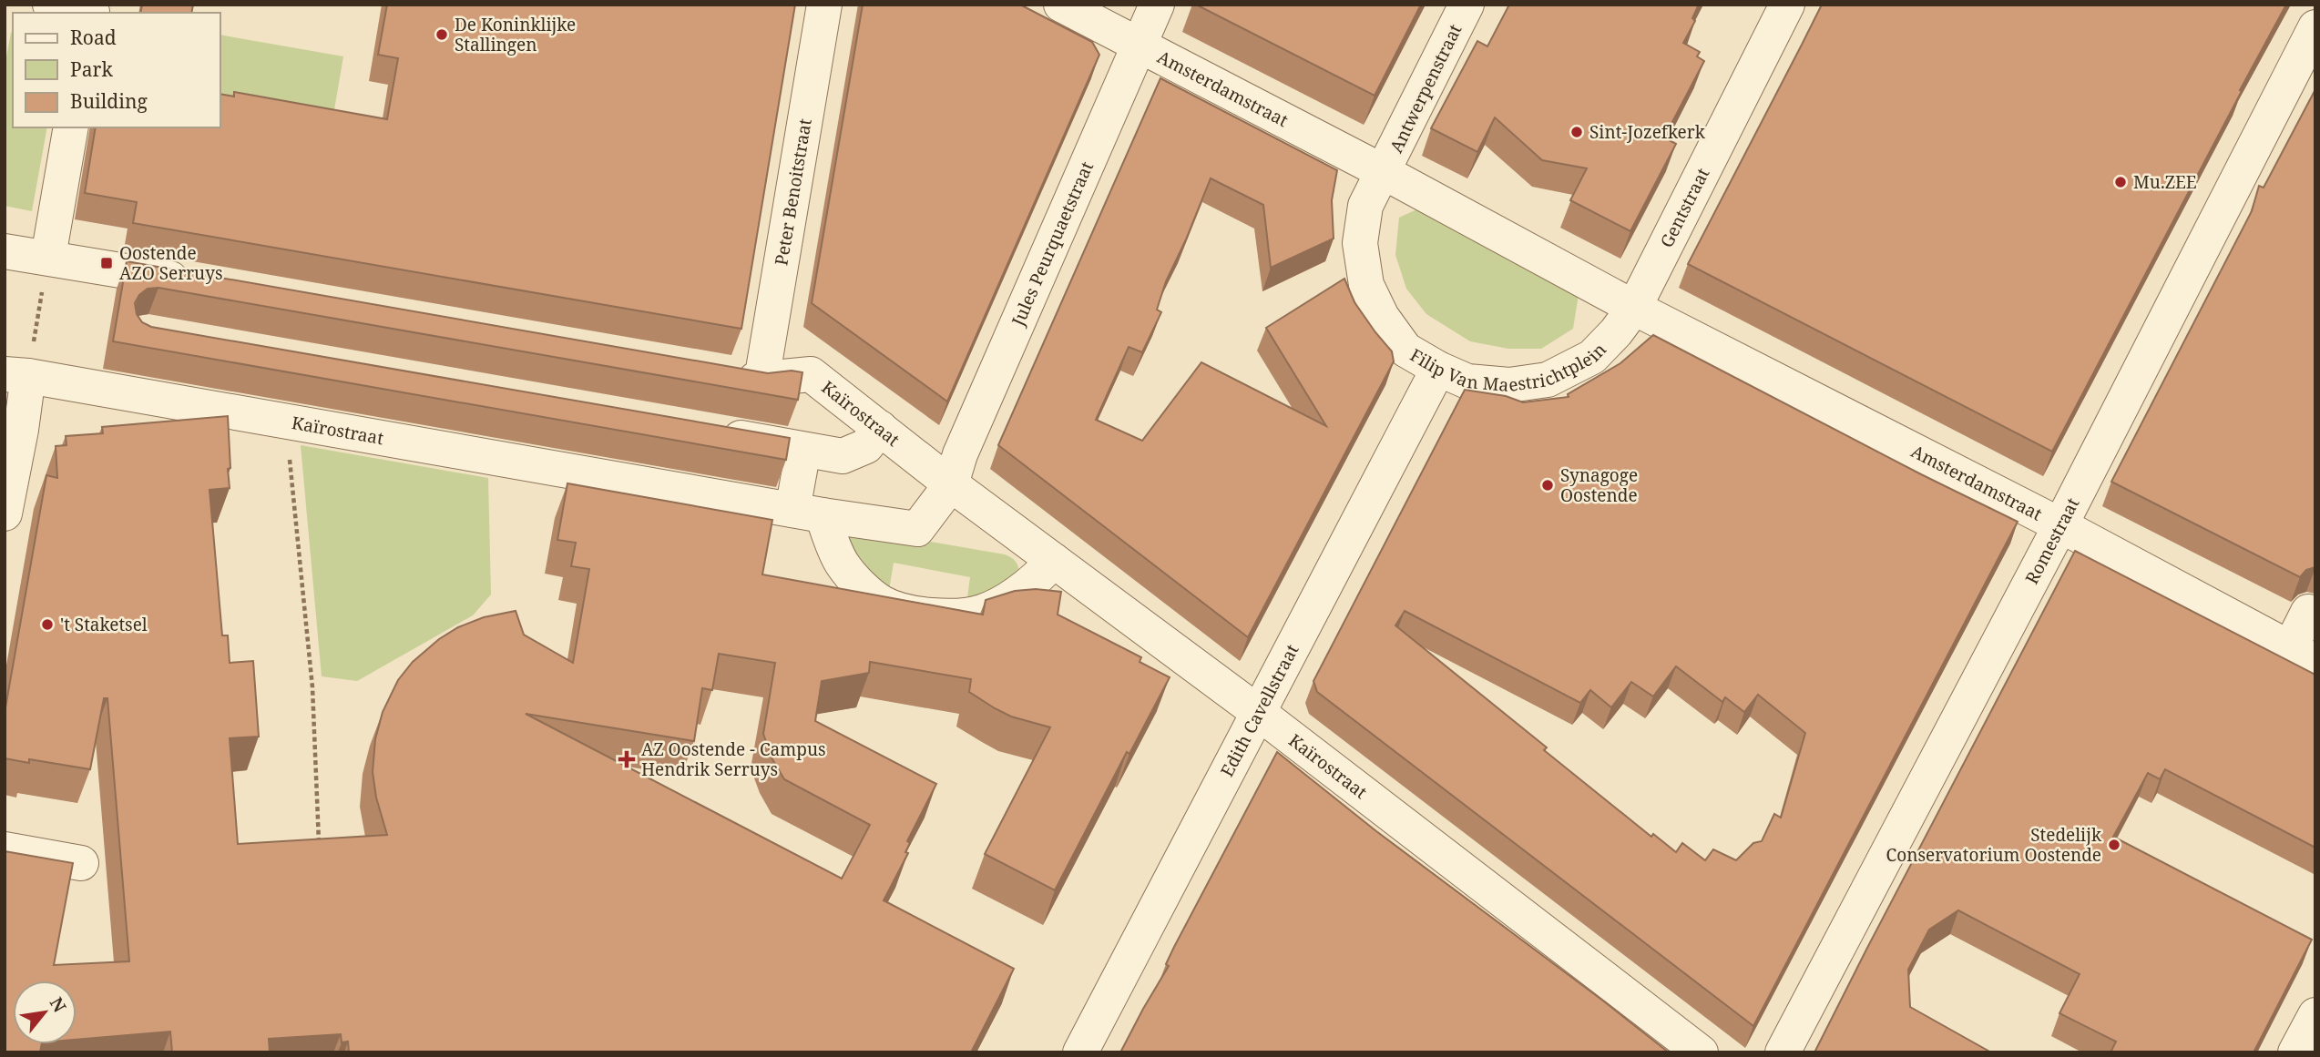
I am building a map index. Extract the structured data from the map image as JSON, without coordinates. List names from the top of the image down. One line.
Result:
{"streets":{"street":["Amsterdamstraat","Antwerpenstraat","Peter Benoitstraat","Gentstraat","Jules Peurquaetstraat","Filip Van Maestrichtplein","Kaïrostraat","Romestraat","Edith Cavellstraat"]},"crossings":[["Amsterdamstraat","Antwerpenstraat"],["Amsterdamstraat","Gentstraat"],["Amsterdamstraat","Jules Peurquaetstraat"],["Amsterdamstraat","Filip Van Maestrichtplein"],["Amsterdamstraat","Romestraat"],["Antwerpenstraat","Filip Van Maestrichtplein"],["Peter Benoitstraat","Kaïrostraat"],["Gentstraat","Filip Van Maestrichtplein"],["Jules Peurquaetstraat","Kaïrostraat"],["Filip Van Maestrichtplein","Edith Cavellstraat"],["Kaïrostraat","Edith Cavellstraat"]],"places":{"other":["De Koninklijke Stallingen","Sint-Jozefkerk","Mu.ZEE","Synagoge Oostende","'t Staketsel","Stedelijk Conservatorium Oostende"],"transit":["Oostende AZO Serruys"],"health":["AZ Oostende - Campus Hendrik Serruys"]},"legend":["Road","Park","Building"],"north":"top right"}
